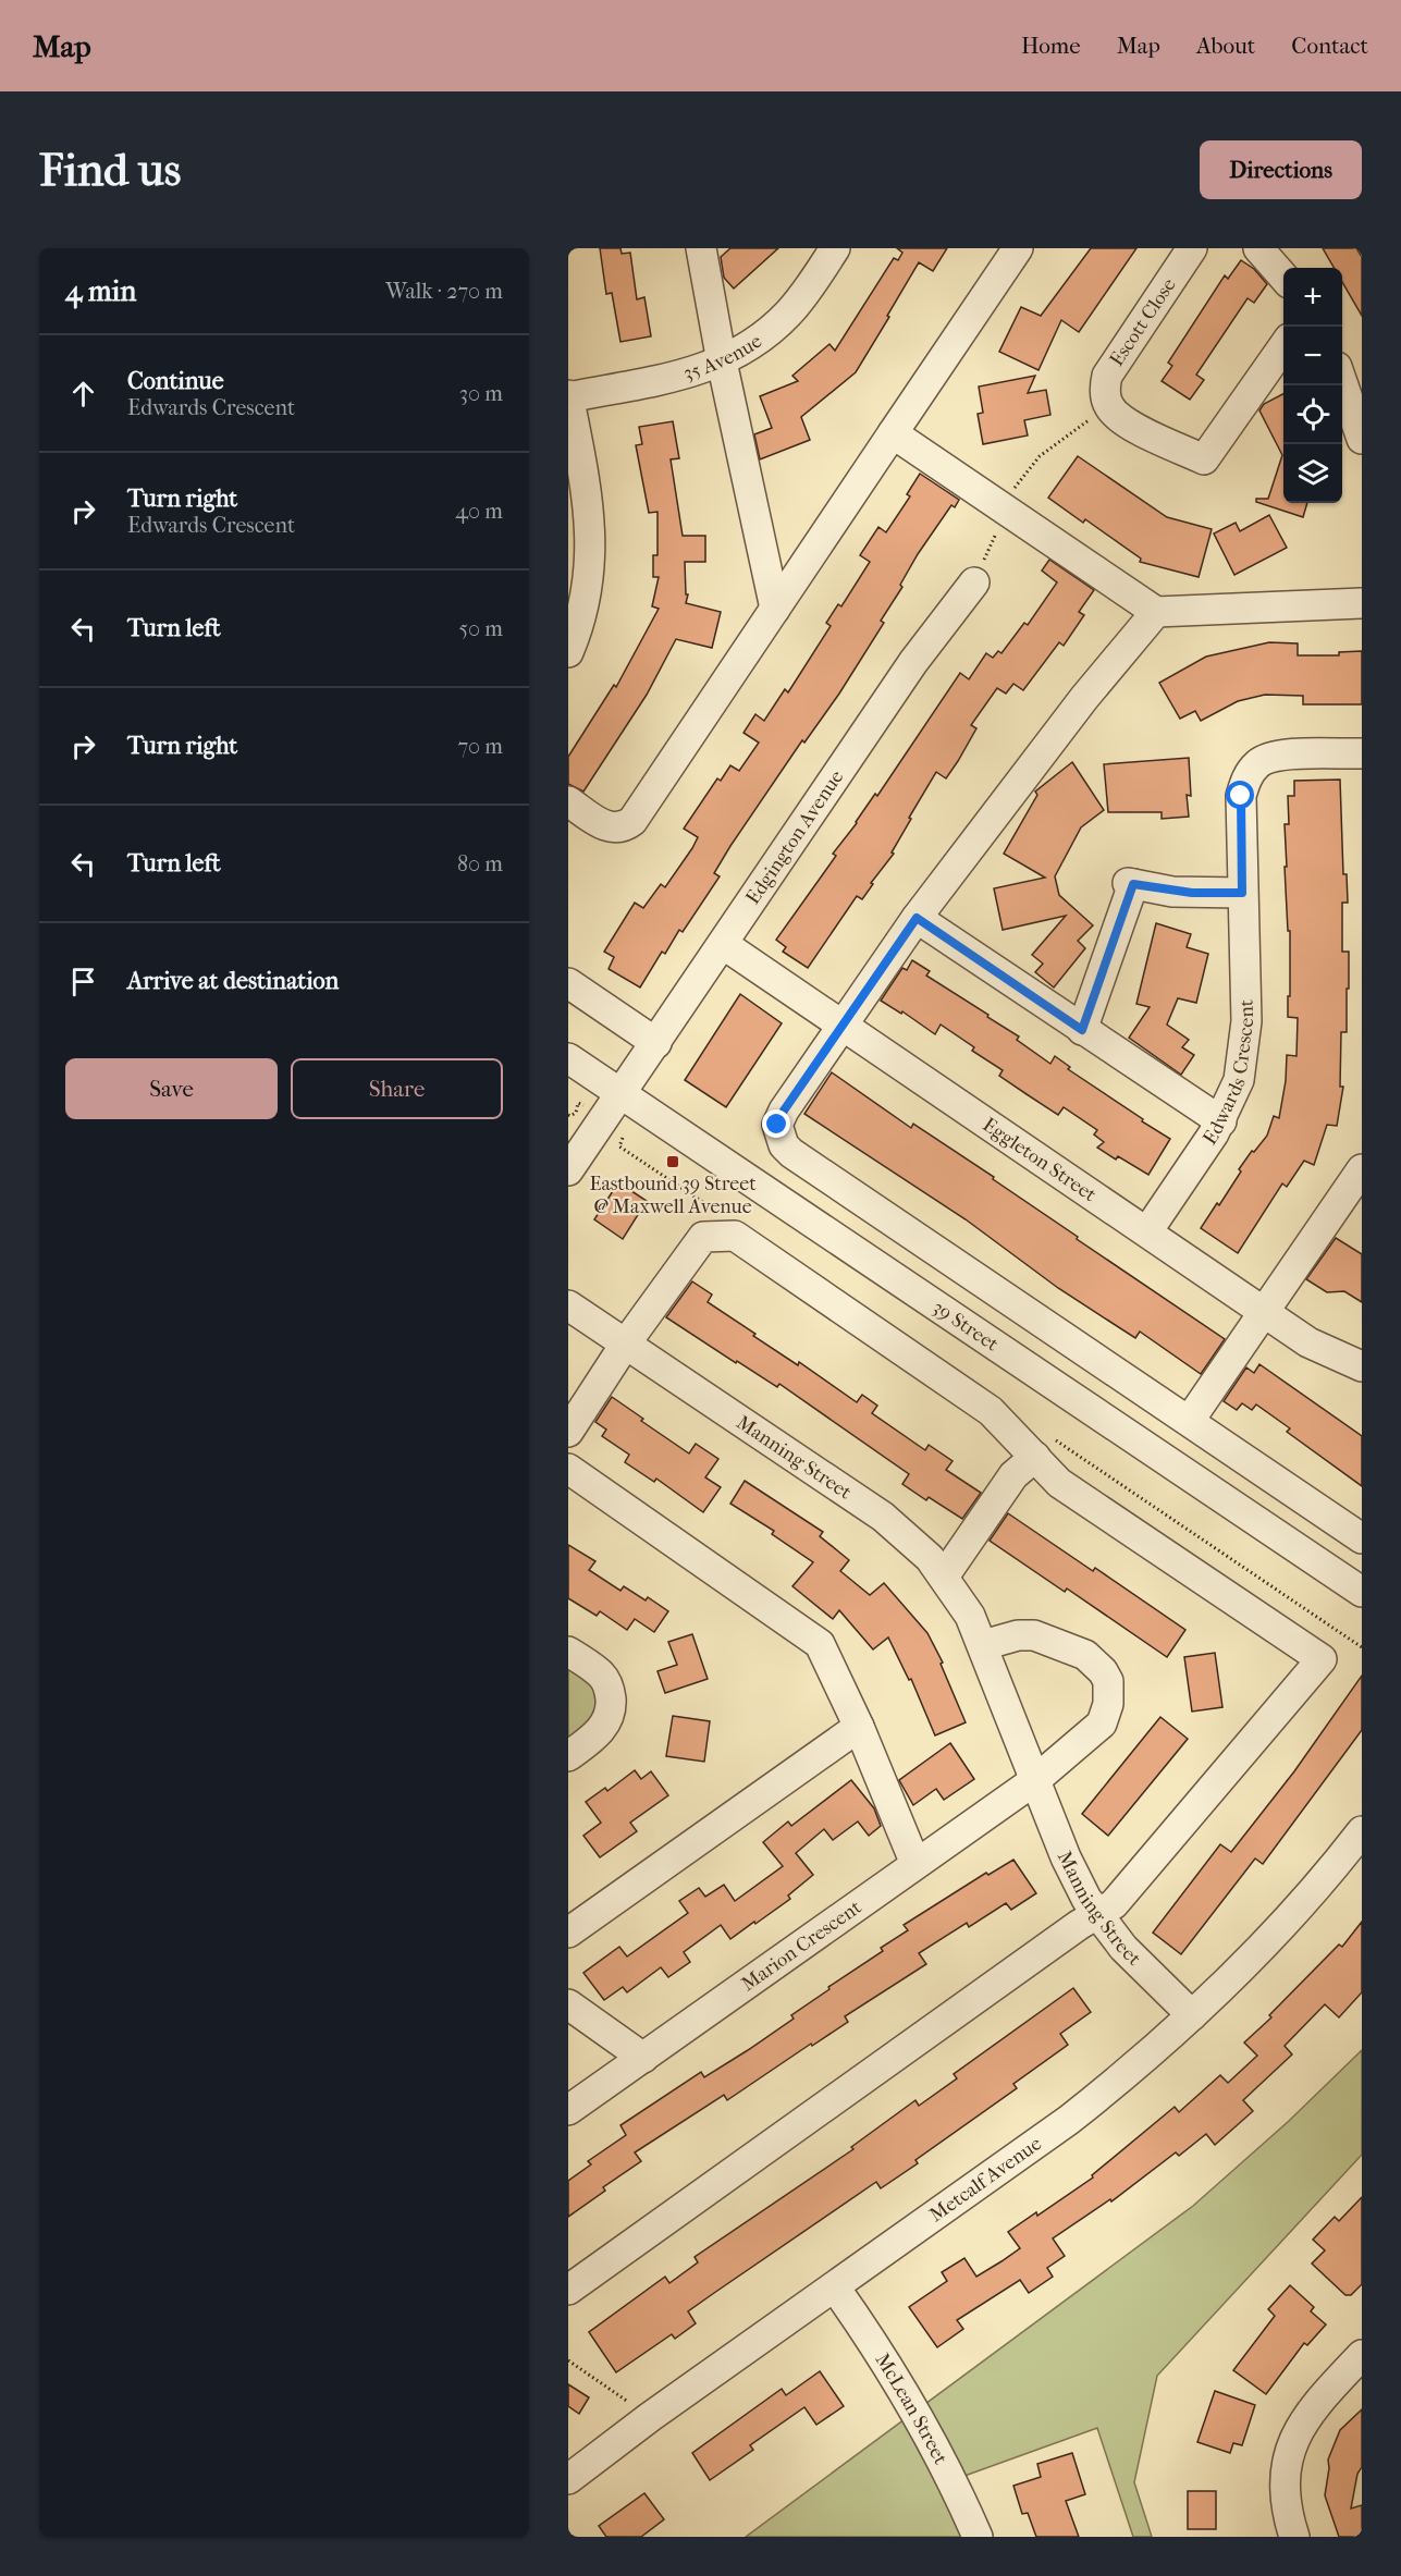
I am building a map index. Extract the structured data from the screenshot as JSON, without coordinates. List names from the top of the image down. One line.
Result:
{"streets":{"street":["Escott Close","35 Avenue","Edgington Avenue","Edwards Crescent","Eggleton Street","39 Street","Manning Street","Marion Crescent","Metcalf Avenue","McLean Street"]},"crossings":[["Edgington Avenue","Eggleton Street"],["Edgington Avenue","39 Street"],["Edwards Crescent","Eggleton Street"],["Manning Street","Marion Crescent"],["Manning Street","Metcalf Avenue"],["Metcalf Avenue","McLean Street"]],"places":{"transit":["Eastbound 39 Street @ Maxwell Avenue"]},"page":{"header":"Map","nav":["Home","Map","About","Contact"],"buttons":["Directions",["Save","Share"]],"title":"Find us","heading":["4 min","Walk · 270 m"],"map_buttons":["+","−"],"list":[["Continue","Edwards Crescent","30 m"],["Turn right","Edwards Crescent","40 m"],["Turn left","50 m"],["Turn right","70 m"],["Turn left","80 m"],"Arrive at destination"]}}
